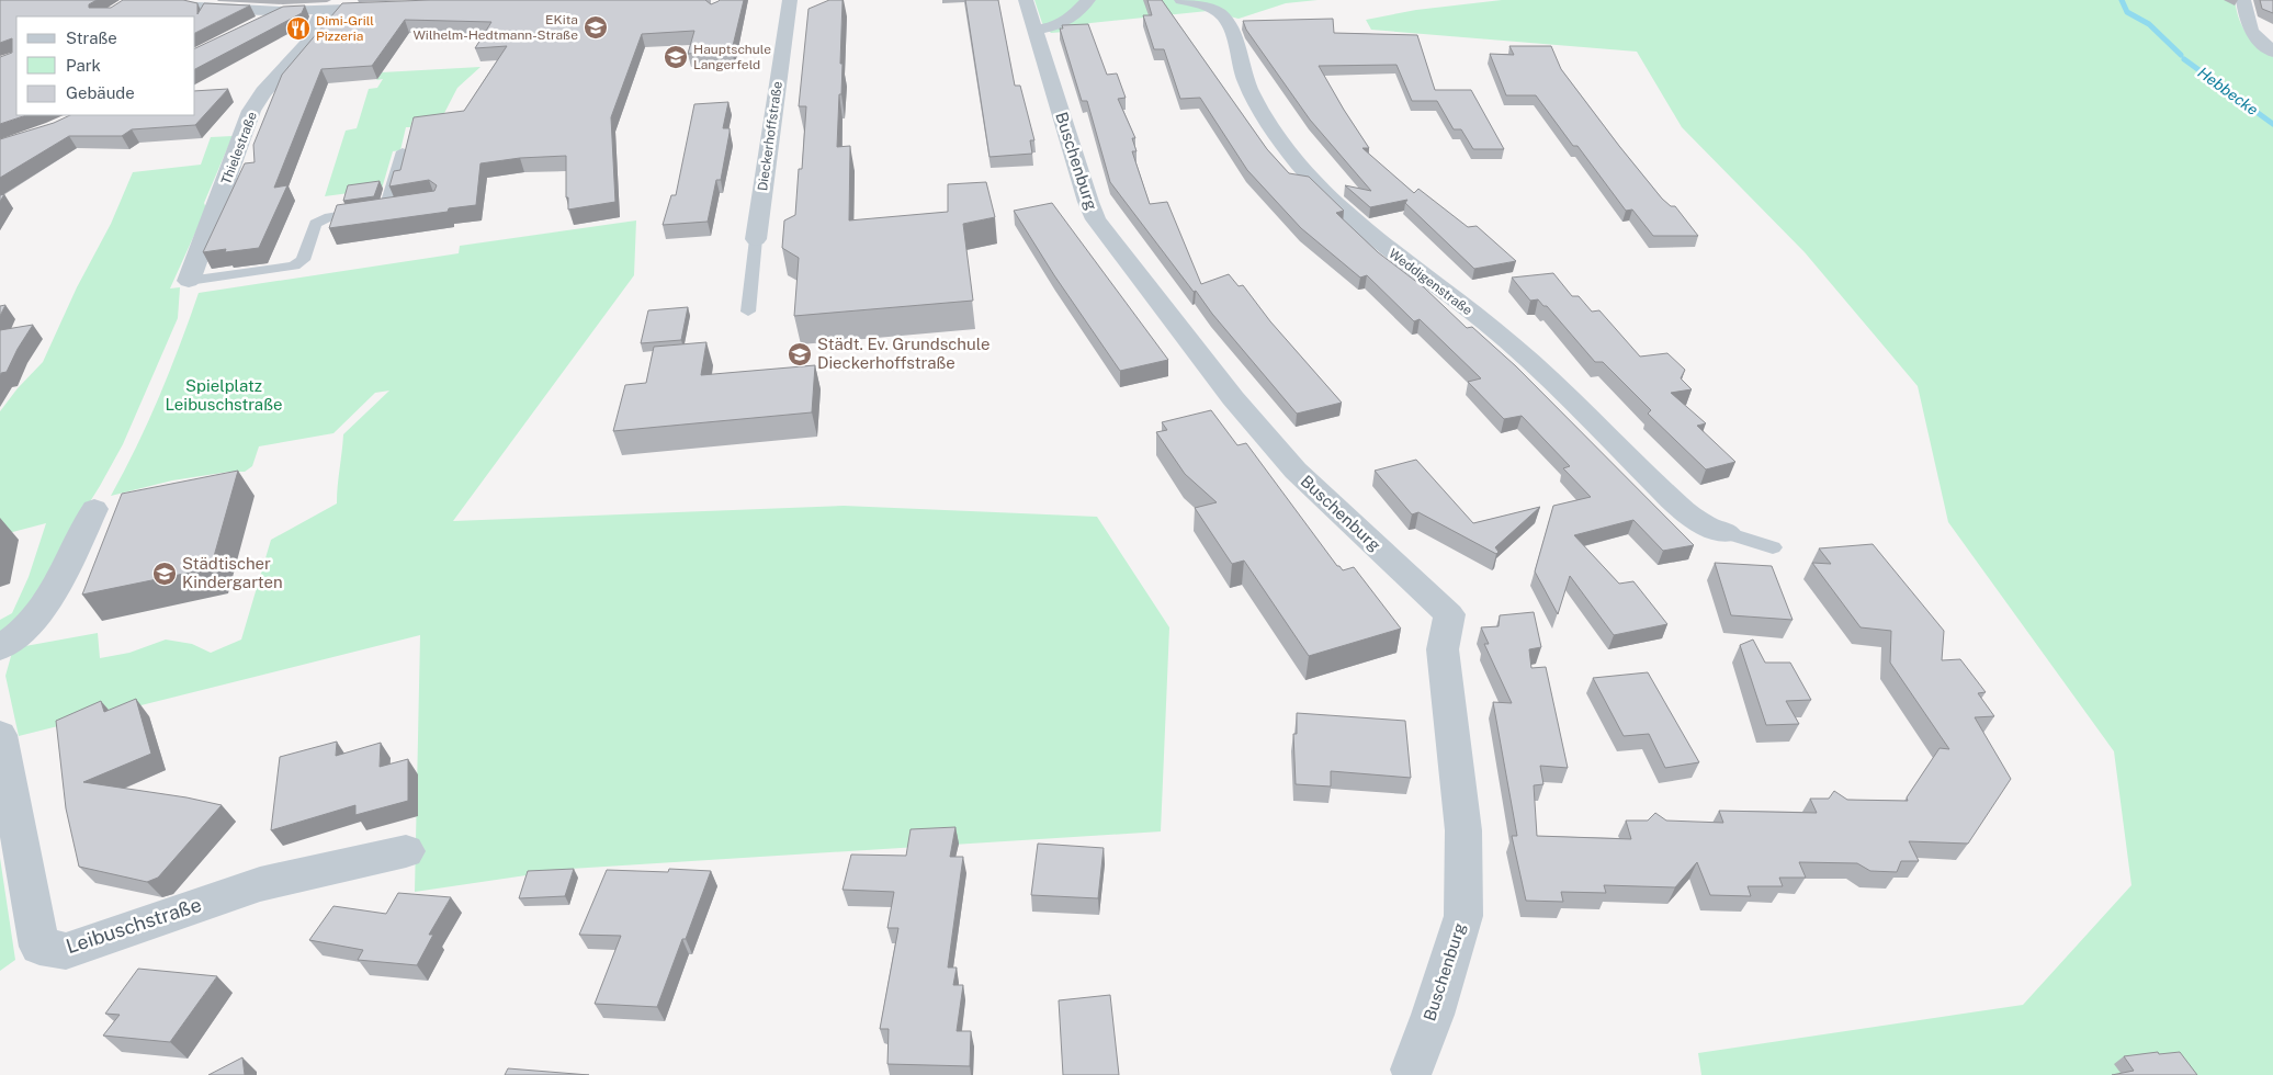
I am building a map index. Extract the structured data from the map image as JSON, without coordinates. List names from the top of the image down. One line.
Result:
{"streets":{"street":["Dieckerhoffstraße","Thielestraße","Buschenburg","Weddigenstraße","Leibuschstraße"]},"water":["Hebbecke"],"parks":["Spielplatz Leibuschstraße"],"places":{"school or university":["EKita Wilhelm-Hedtmann-Straße","Hauptschule Langerfeld","Städt. Ev. Grundschule Dieckerhoffstraße","Städtischer Kindergarten"],"restaurant":["Dimi-Grill Pizzeria"]},"legend":["Straße","Park","Gebäude"]}
